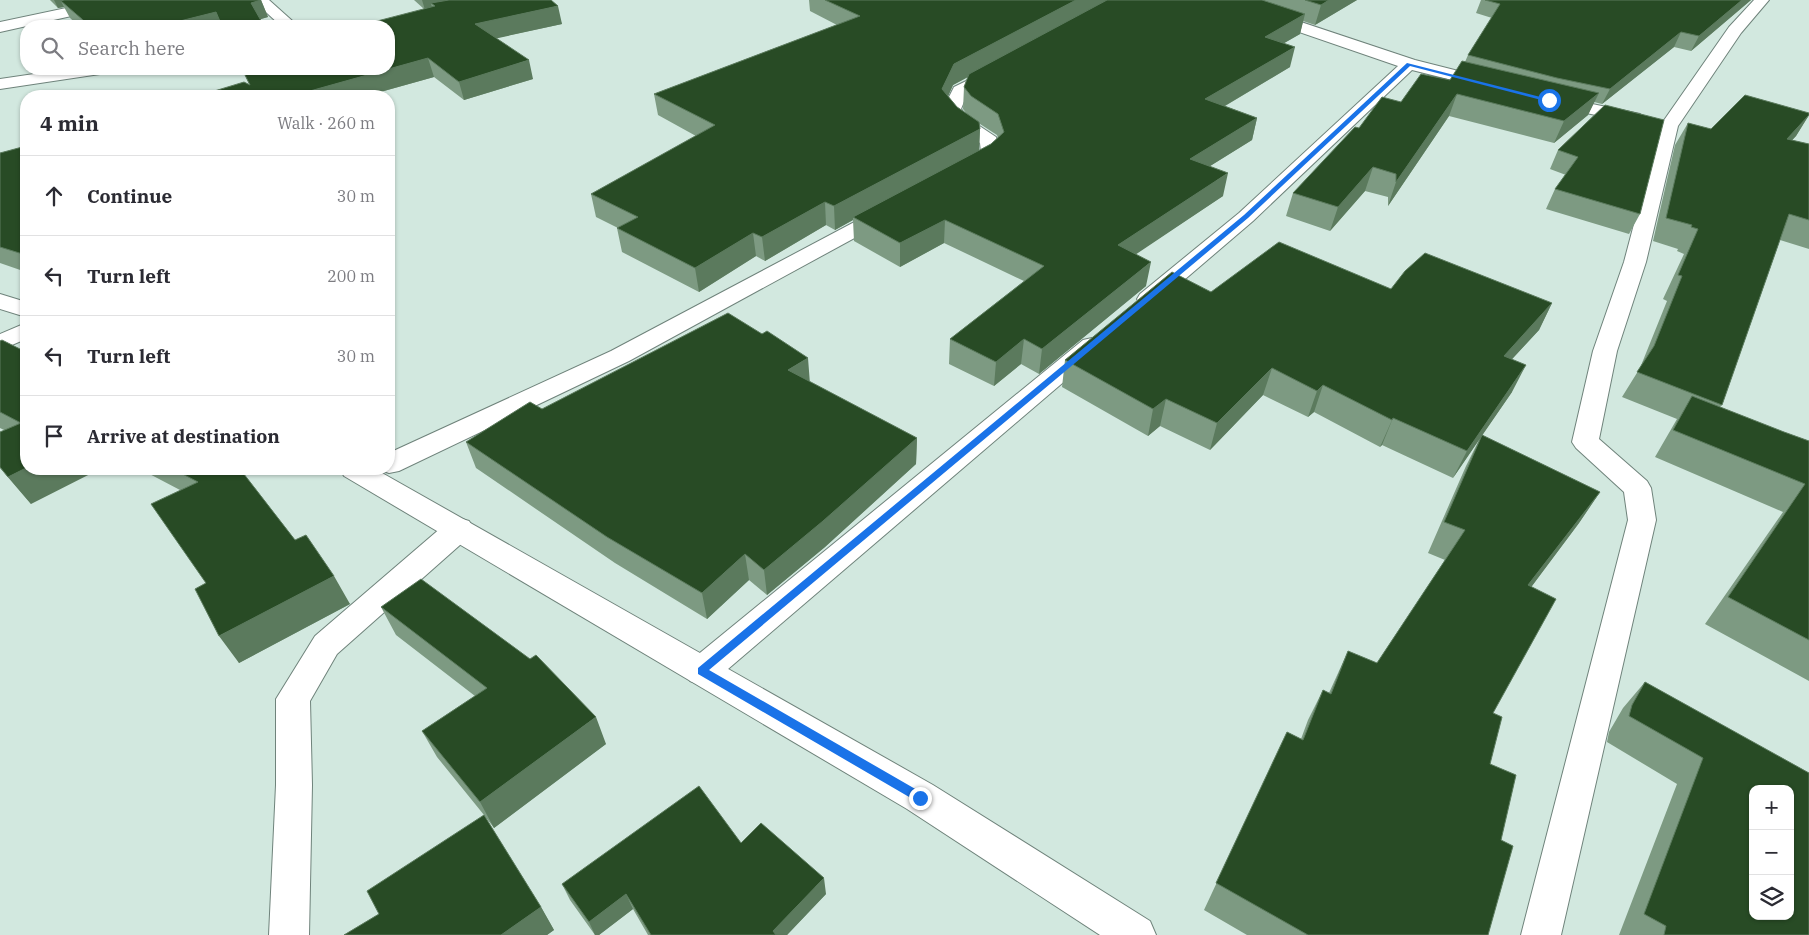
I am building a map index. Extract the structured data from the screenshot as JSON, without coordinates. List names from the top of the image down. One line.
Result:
{"page":{"search":"Search here","heading":["4 min","Walk · 260 m"],"list":[["Continue","30 m"],["Turn left","200 m"],["Turn left","30 m"],"Arrive at destination"],"map_buttons":["+","−"]}}
